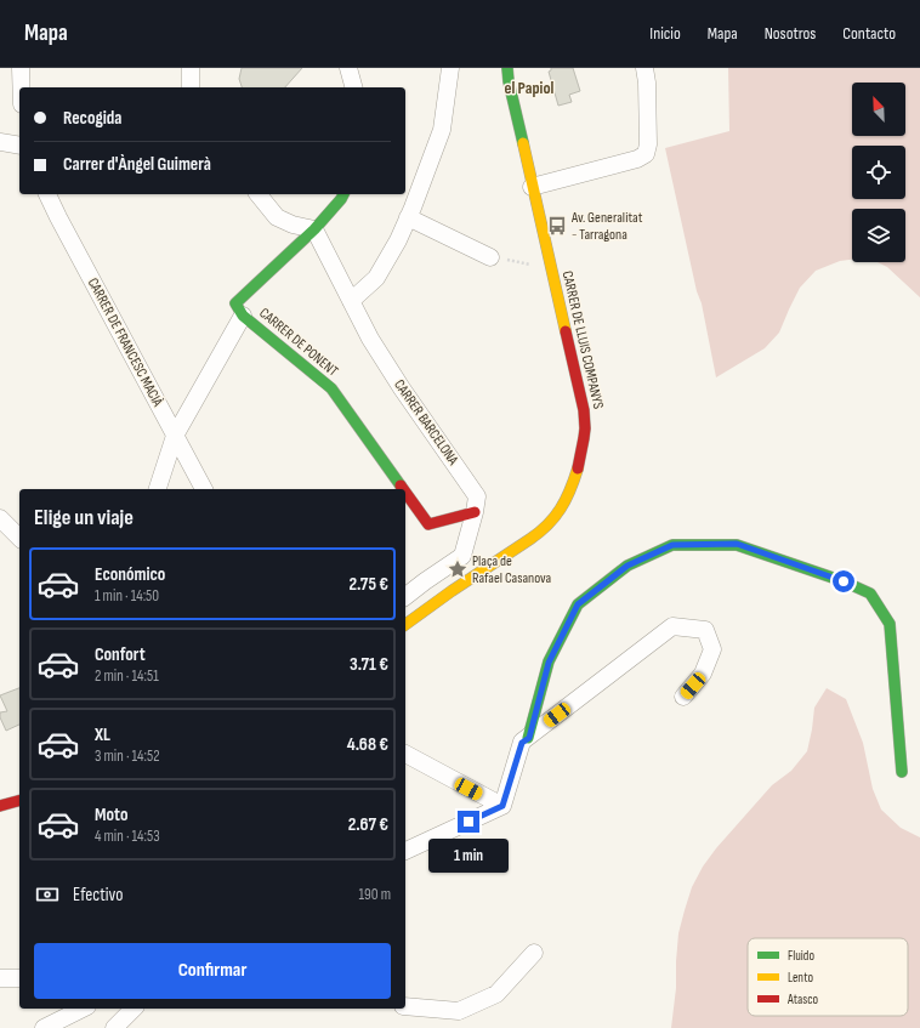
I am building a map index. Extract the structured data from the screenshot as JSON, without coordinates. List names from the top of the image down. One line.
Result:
{"streets":{"street":["CARRER DE LLUIS COMPANYS","CARRER DE FRANCESC MACIÀ","CARRER DE PONENT","CARRER BARCELONA"]},"crossings":[["CARRER DE PONENT","CARRER BARCELONA"]],"districts":["el Papiol"],"places":{"bus stop":["Av. Generalitat - Tarragona"],"place":["Plaça de Rafael Casanova"]},"legend":["Fluido","Lento","Atasco"],"north":"top left","page":{"header":"Mapa","nav":["Inicio","Mapa","Nosotros","Contacto"],"banner":["Recogida","Carrer d'Àngel Guimerà"],"heading":"Elige un viaje","list":[{"name":"Económico","note":"1 min · 14:50","value":"2.75 €"},{"name":"Confort","note":"2 min · 14:51","value":"3.71 €"},{"name":"XL","note":"3 min · 14:52","value":"4.68 €"},{"name":"Moto","note":"4 min · 14:53","value":"2.67 €"}],"bubble":"1 min","pay":["Efectivo","190 m"],"buttons":"Confirmar"}}
